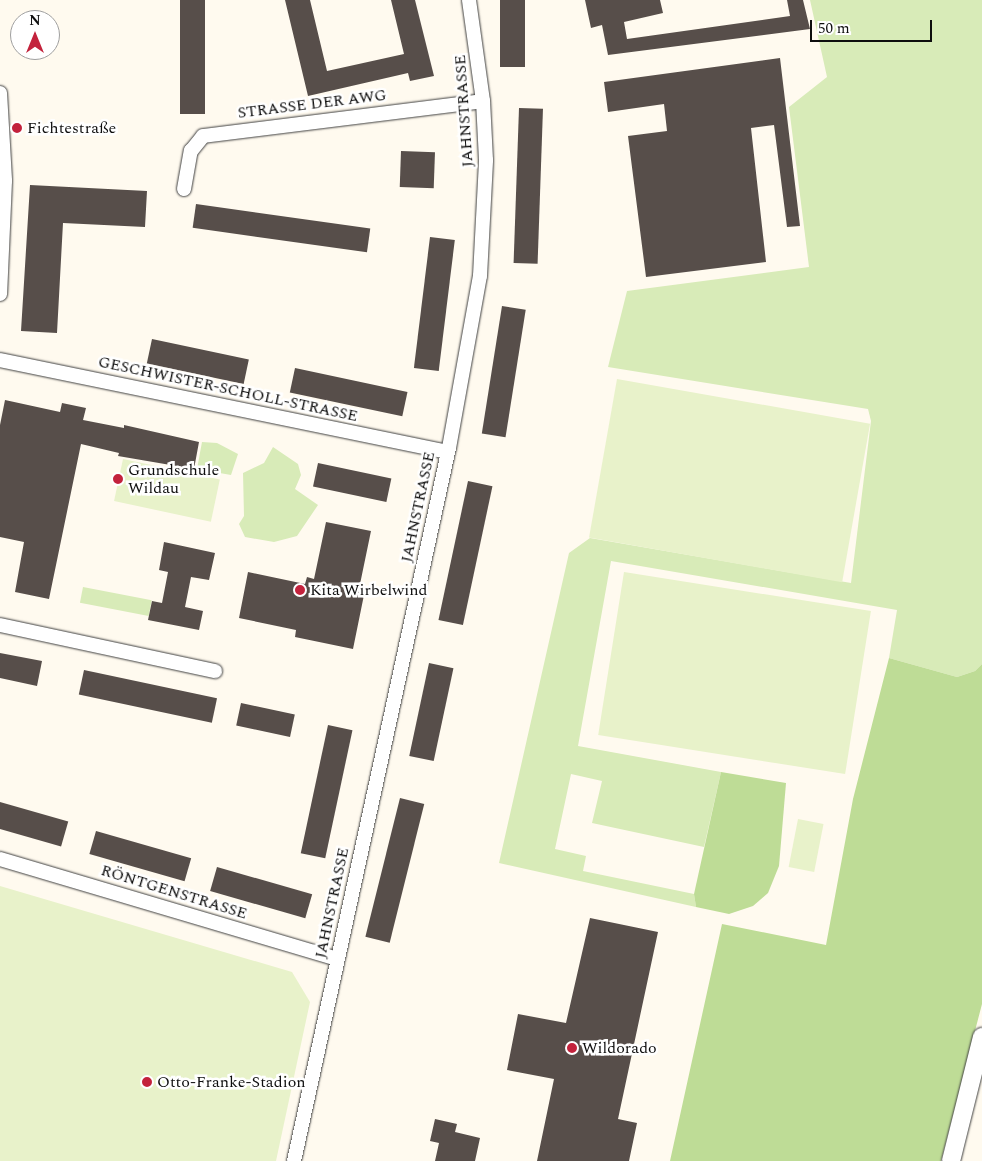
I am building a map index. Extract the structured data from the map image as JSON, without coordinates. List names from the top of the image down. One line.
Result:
{"streets":{"street":["STRASSE DER AWG","JAHNSTRASSE","GESCHWISTER-SCHOLL-STRASSE","RÖNTGENSTRASSE"]},"crossings":[["STRASSE DER AWG","JAHNSTRASSE"],["JAHNSTRASSE","GESCHWISTER-SCHOLL-STRASSE"],["JAHNSTRASSE","RÖNTGENSTRASSE"]],"places":["Fichtestraße","Grundschule Wildau","Kita Wirbelwind","Wildorado","Otto-Franke-Stadion"],"scale_bar":"50 m","north":"top"}
